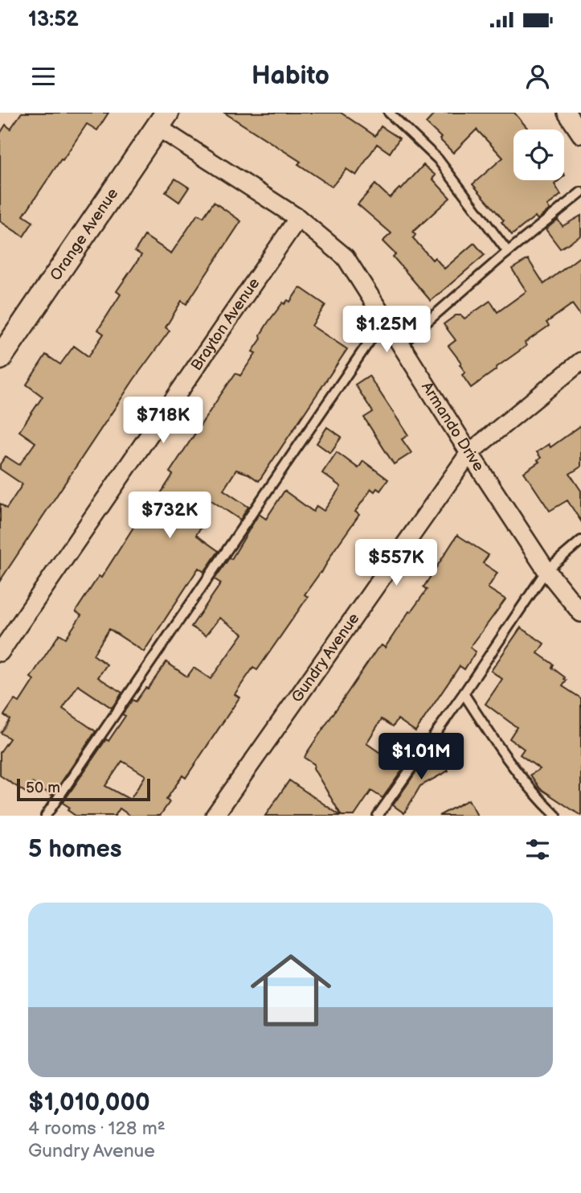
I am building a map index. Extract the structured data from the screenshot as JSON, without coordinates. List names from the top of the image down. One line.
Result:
{"streets":{"street":["Orange Avenue","Brayton Avenue","Armando Drive","Gundry Avenue"]},"crossings":[["Orange Avenue","Armando Drive"],["Brayton Avenue","Armando Drive"],["Armando Drive","Gundry Avenue"]],"scale_bar":"50 m","page":{"status":"13:52","header":"Habito","price":["$1.25M","$718K","$732K","$557K","$1.01M"],"scale":"50 m","heading":"5 homes","list":[{"name":"$1,010,000","note":"4 rooms · 128 m² · Gundry Avenue"}]}}
